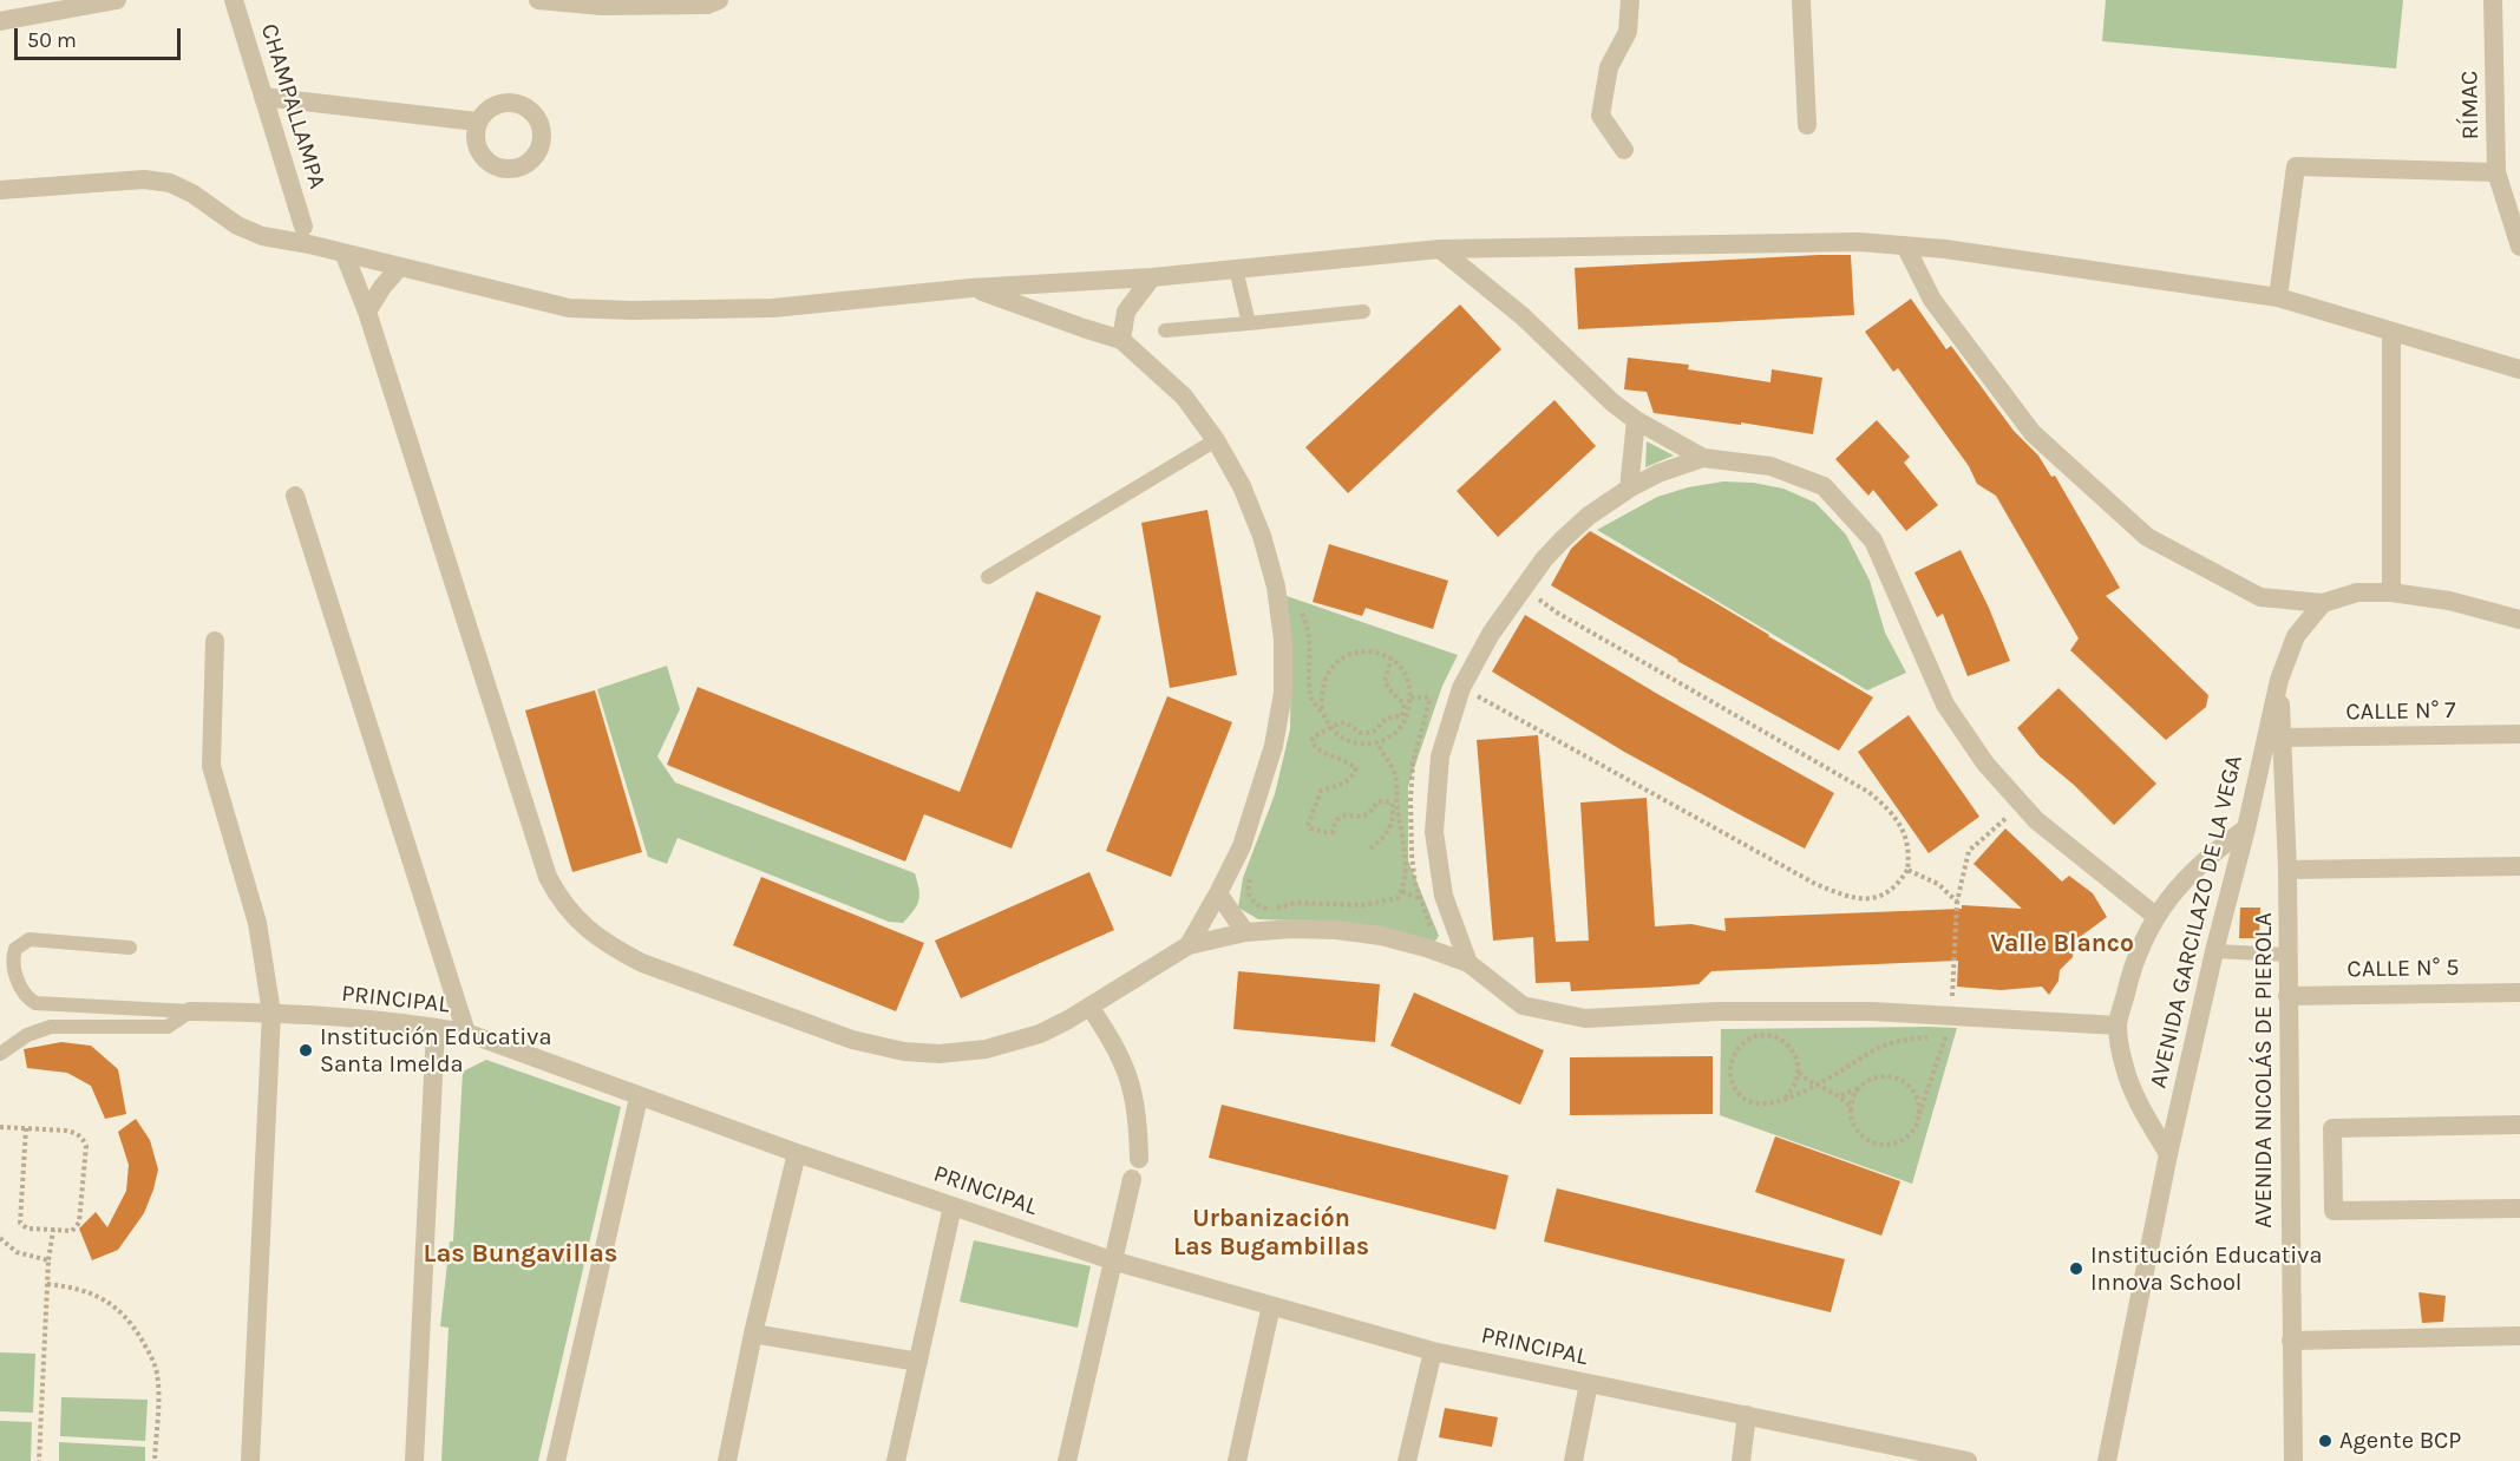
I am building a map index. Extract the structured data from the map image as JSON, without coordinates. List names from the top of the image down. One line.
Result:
{"streets":{"street":["RÍMAC","CHAMPALLAMPA","CALLE N° 7","AVENIDA GARCILAZO DE LA VEGA","CALLE N° 5","PRINCIPAL","AVENIDA NICOLÁS DE PIEROLA"]},"crossings":[["CALLE N° 7","AVENIDA NICOLÁS DE PIEROLA"],["AVENIDA GARCILAZO DE LA VEGA","AVENIDA NICOLÁS DE PIEROLA"],["CALLE N° 5","AVENIDA NICOLÁS DE PIEROLA"]],"districts":["Valle Blanco","Urbanización Las Bugambillas","Las Bungavillas"],"places":["Institución Educativa Santa Imelda","Institución Educativa Innova School","Agente BCP"],"scale_bar":"50 m"}
